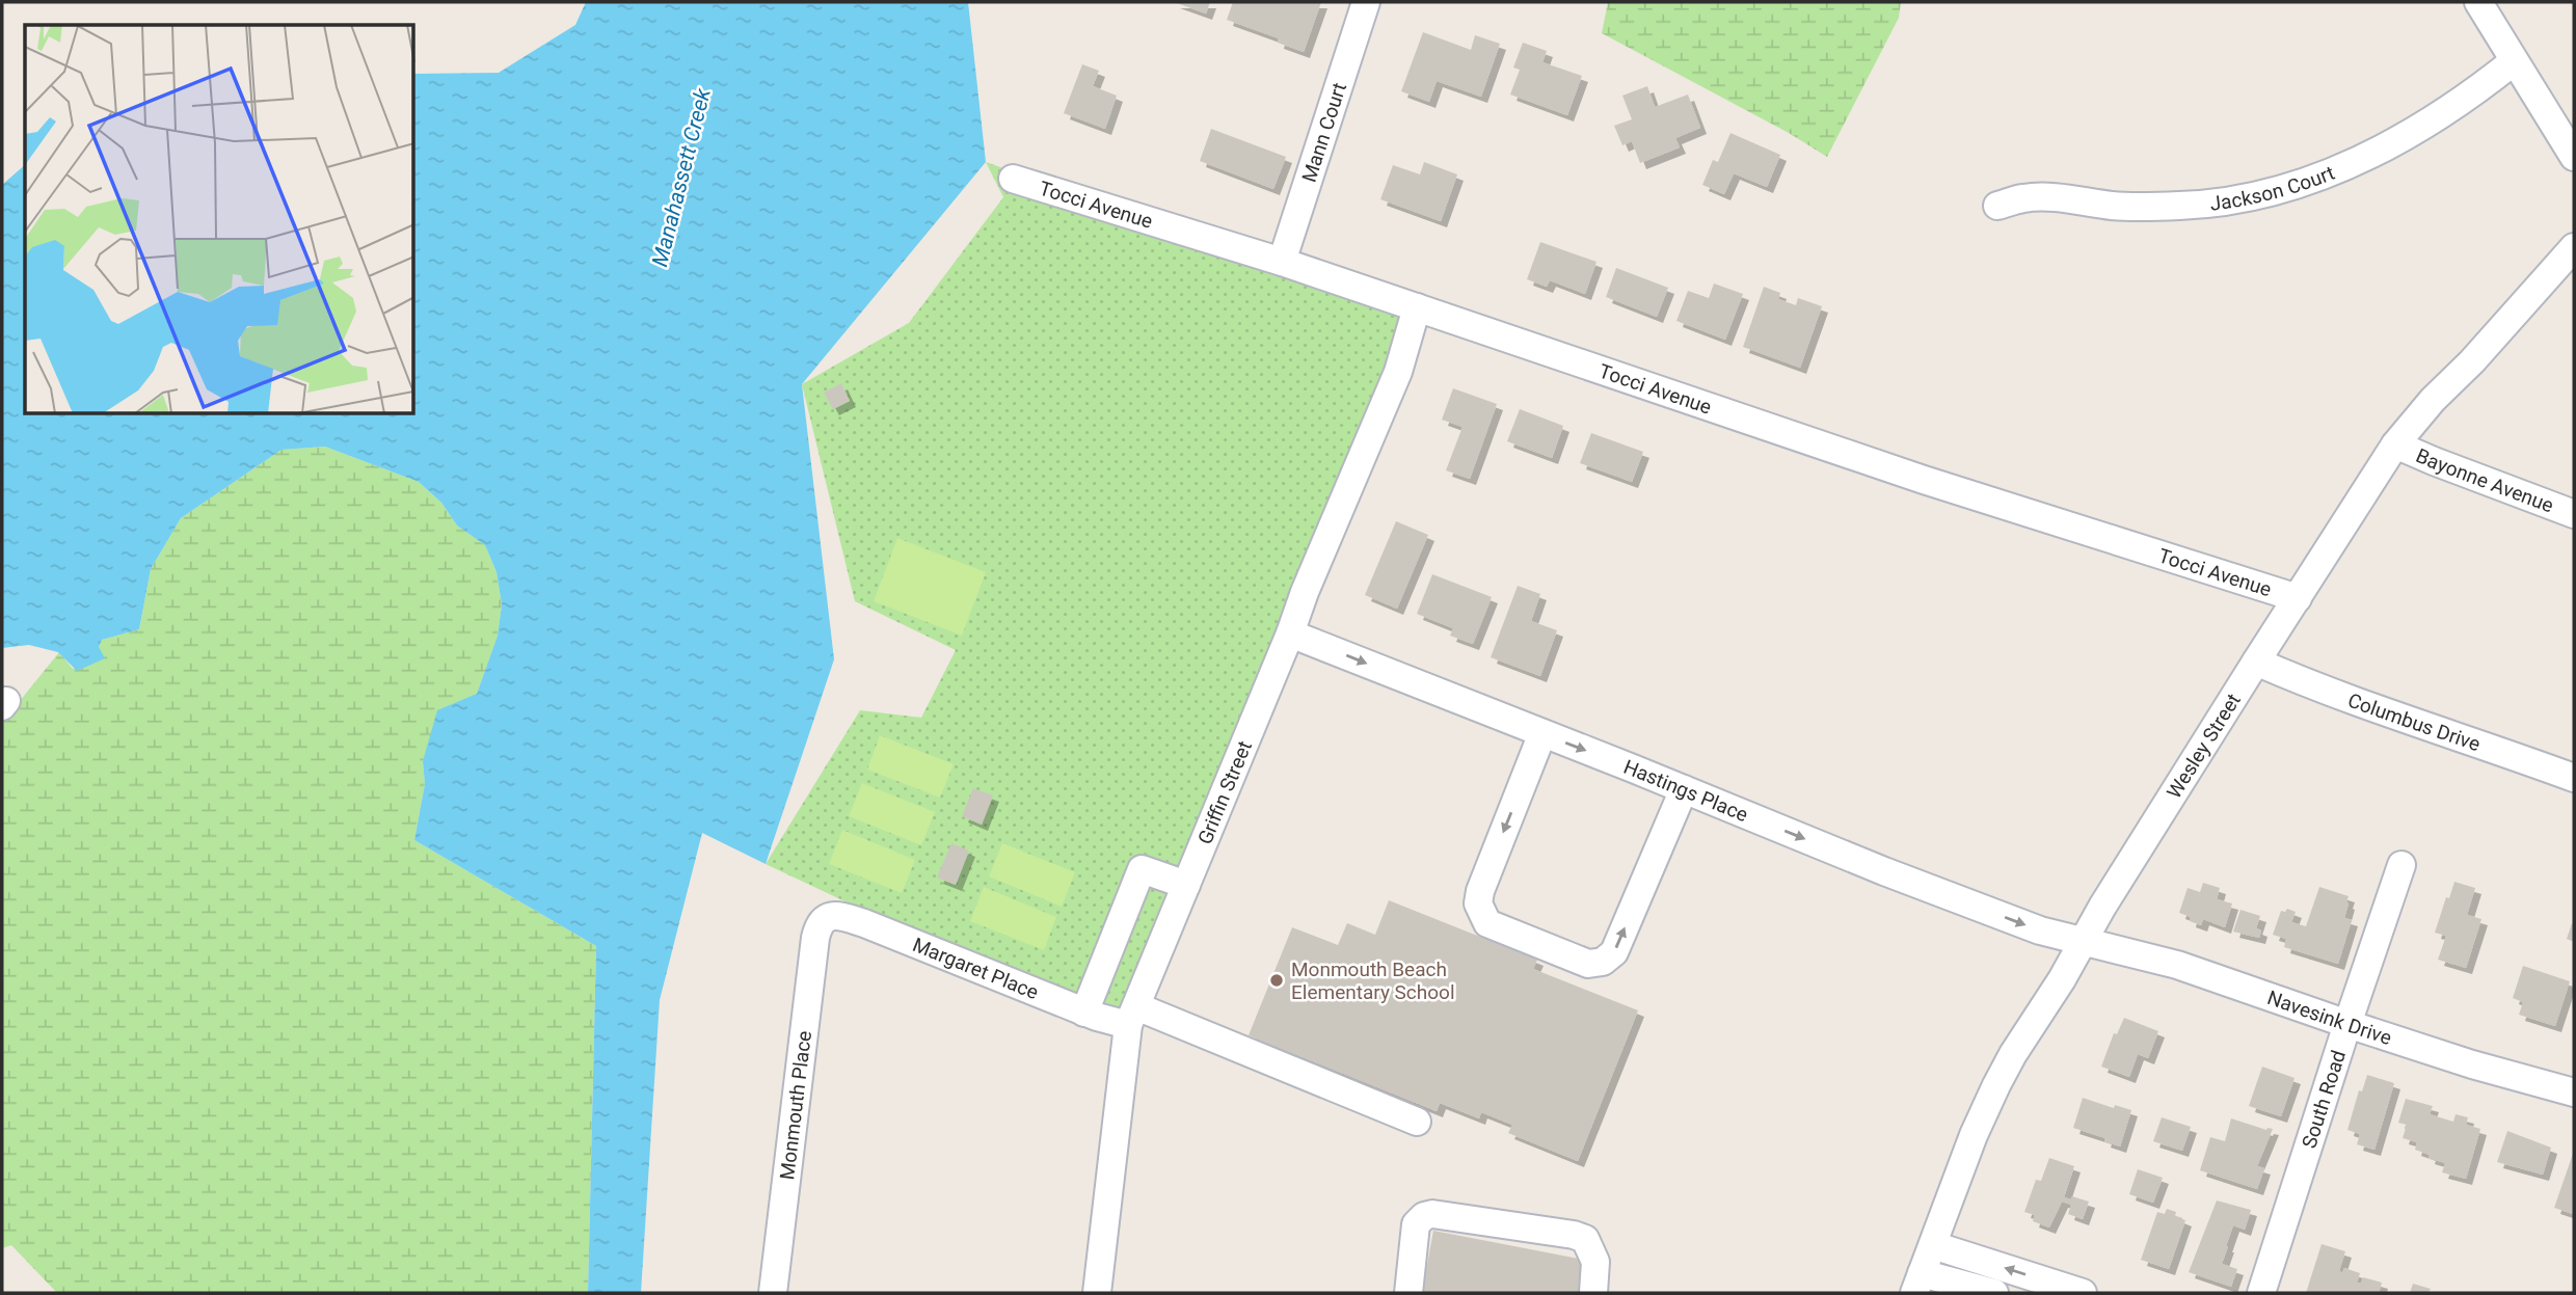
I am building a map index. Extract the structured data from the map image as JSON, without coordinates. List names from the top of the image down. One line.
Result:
{"streets":{"street":["Mann Court","Jackson Court","Tocci Avenue","Bayonne Avenue","Columbus Drive","Wesley Street","Hastings Place","Griffin Street","Margaret Place","Navesink Drive","South Road","Monmouth Place"]},"crossings":[["Mann Court","Tocci Avenue"],["Tocci Avenue","Wesley Street"],["Tocci Avenue","Griffin Street"],["Bayonne Avenue","Wesley Street"],["Columbus Drive","Wesley Street"],["Wesley Street","Hastings Place"],["Wesley Street","Navesink Drive"],["Hastings Place","Griffin Street"],["Hastings Place","Navesink Drive"],["Griffin Street","Margaret Place"],["Margaret Place","Monmouth Place"],["Navesink Drive","South Road"]],"one_way":["Hastings Place"],"water":["Manahassett Creek"],"places":["Monmouth Beach Elementary School"]}
